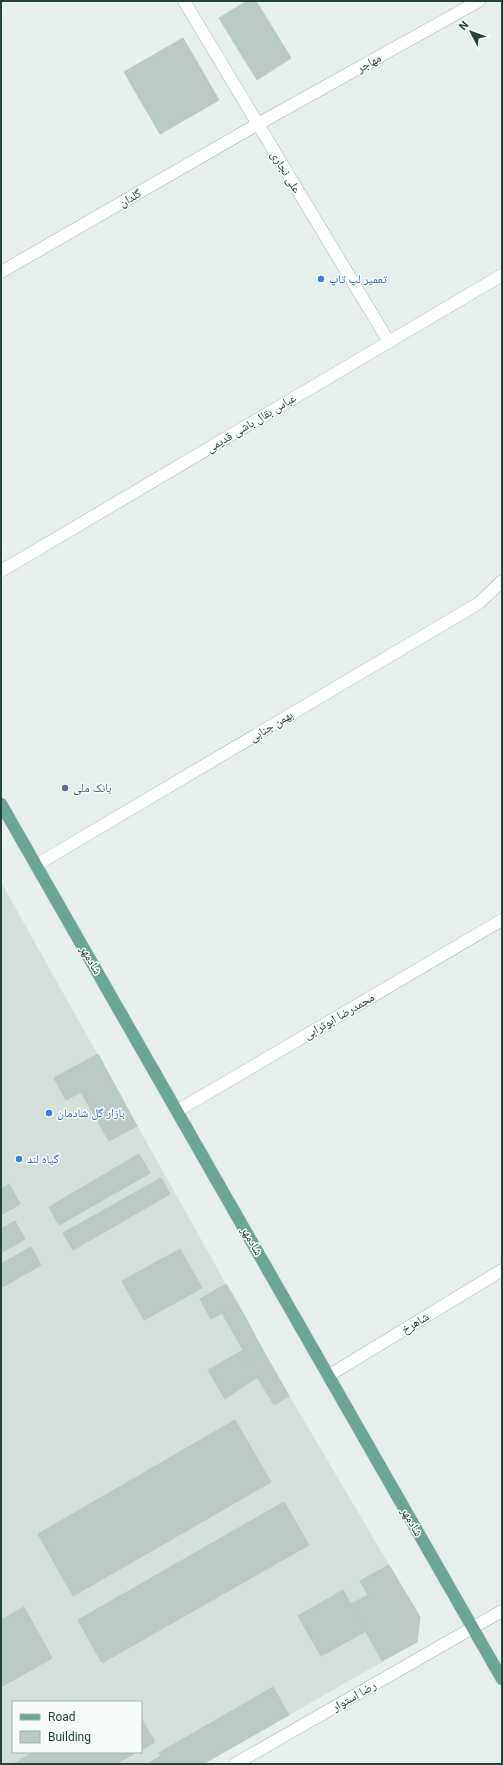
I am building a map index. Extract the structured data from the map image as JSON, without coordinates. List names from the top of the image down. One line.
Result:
{"streets":{"main road":["شادمهر"],"street":["مهاجر","علی نجاری","گلدان","عباس بقال باشی قدیمی","بهمن جنابی","محمدرضا ابوترابی","شاهرخ","رضا استوار"]},"crossings":[["مهاجر","علی نجاری"],["مهاجر","گلدان"],["علی نجاری","گلدان"],["علی نجاری","عباس بقال باشی قدیمی"],["بهمن جنابی","شادمهر"],["شادمهر","محمدرضا ابوترابی"],["شادمهر","شاهرخ"],["شادمهر","رضا استوار"]],"places":["تعمیر لپ تاپ","بانک ملی","بازار گل شادمان","گیاه لند"],"legend":["Road","Building"],"north":"top left"}
